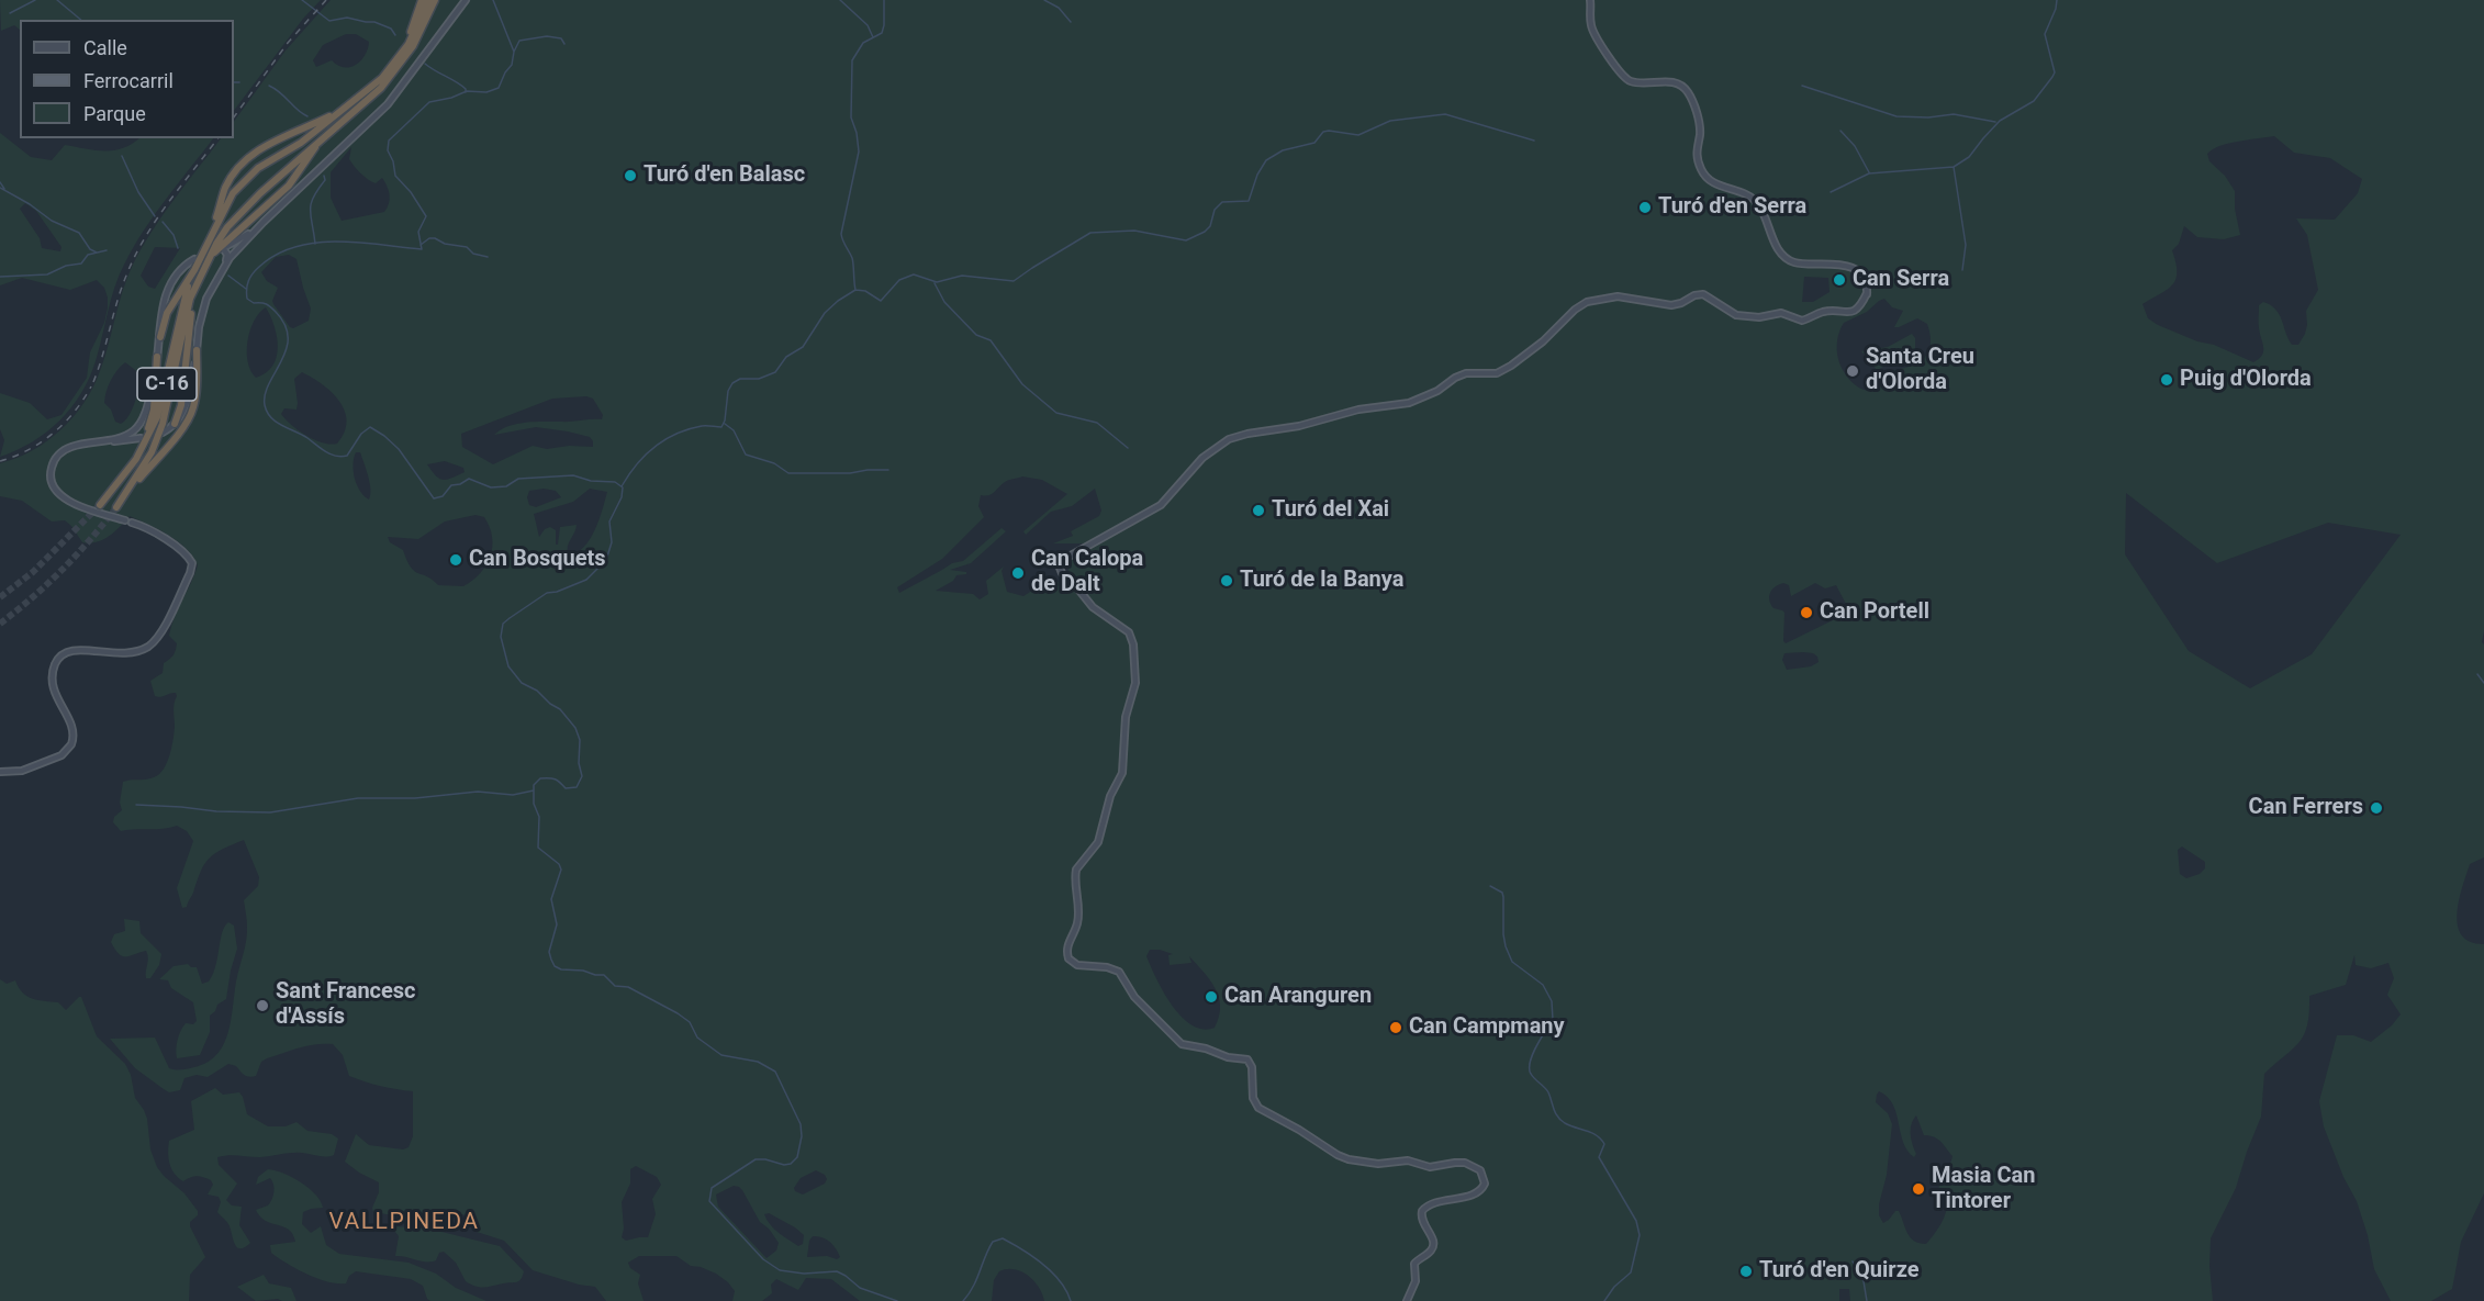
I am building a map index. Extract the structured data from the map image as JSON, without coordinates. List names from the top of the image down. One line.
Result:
{"streets":{"highway":["C-16"]},"districts":["VALLPINEDA"],"places":["Turó d'en Balasc","Turó d'en Serra","Can Serra","Santa Creu d'Olorda","Puig d'Olorda","Turó del Xai","Can Bosquets","Can Calopa de Dalt","Turó de la Banya","Can Portell","Can Ferrers","Can Aranguren","Sant Francesc d'Assís","Can Campmany","Masia Can Tintorer","Turó d'en Quirze"],"legend":["Calle","Ferrocarril","Parque"]}
